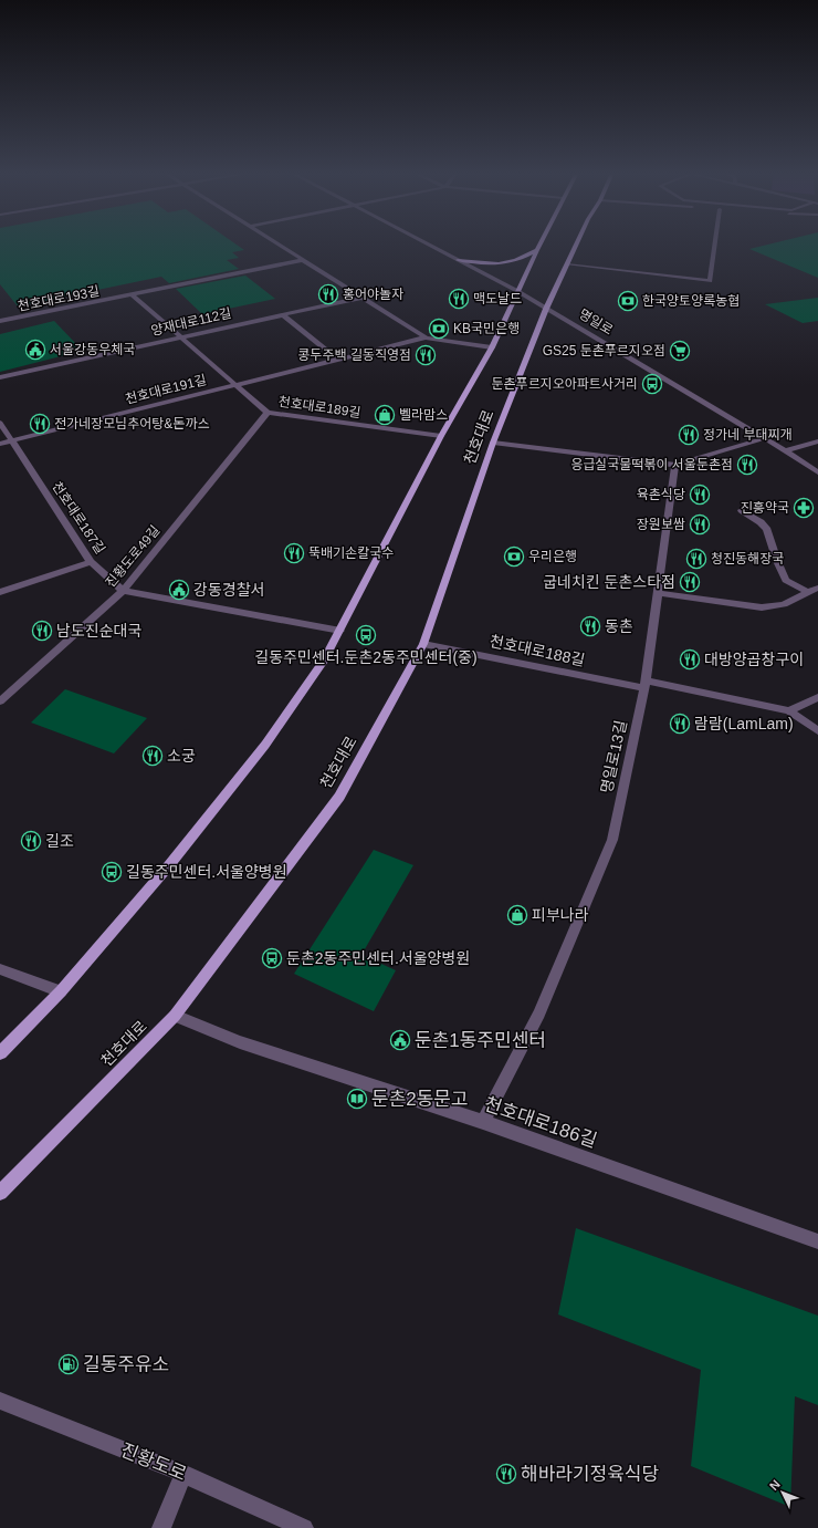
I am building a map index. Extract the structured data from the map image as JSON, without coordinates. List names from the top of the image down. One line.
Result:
{"streets":{"main road":["천호대로"],"street":["천호대로193길","양재대로112길","명일로","천호대로191길","천호대로189길","천호대로187길","진황도로49길","천호대로188길","명일로13길","천호대로186길","진황도로"]},"crossings":[["천호대로193길","천호대로189길"],["양재대로112길","천호대로189길"],["명일로","천호대로"],["천호대로191길","천호대로189길"],["천호대로191길","천호대로187길"],["천호대로189길","천호대로"],["천호대로189길","진황도로49길"],["천호대로","천호대로188길"],["천호대로","천호대로186길"],["천호대로187길","진황도로49길"],["천호대로188길","명일로13길"],["명일로13길","천호대로186길"]],"places":{"restaurant":["홍어야놀자","맥도날드","콩두주백 길동직영점","전가네장모님추어탕&돈까스","정가네 부대찌개","응급실국물떡볶이 서울둔촌점","육촌식당","장원보쌈","뚝배기손칼국수","청진동해장국","굽네치킨 둔촌스타점","동촌","남도진순대국","대방양곱창구이","람람(LamLam)","소궁","길조","해바라기정육식당"],"bank":["한국양토양록농협","KB국민은행","우리은행"],"public building":["서울강동우체국","강동경찰서","둔촌1동주민센터"],"supermarket":["GS25 둔촌푸르지오점"],"bus stop":["둔촌푸르지오아파트사거리","길동주민센터.둔촌2동주민센터(중)","길동주민센터.서울양병원","둔촌2동주민센터.서울양병원"],"shop":["벨라맘스","피부나라"],"pharmacy":["진흥약국"],"library":["둔촌2동문고"],"fuel station":["길동주유소"]},"north":"top left"}
